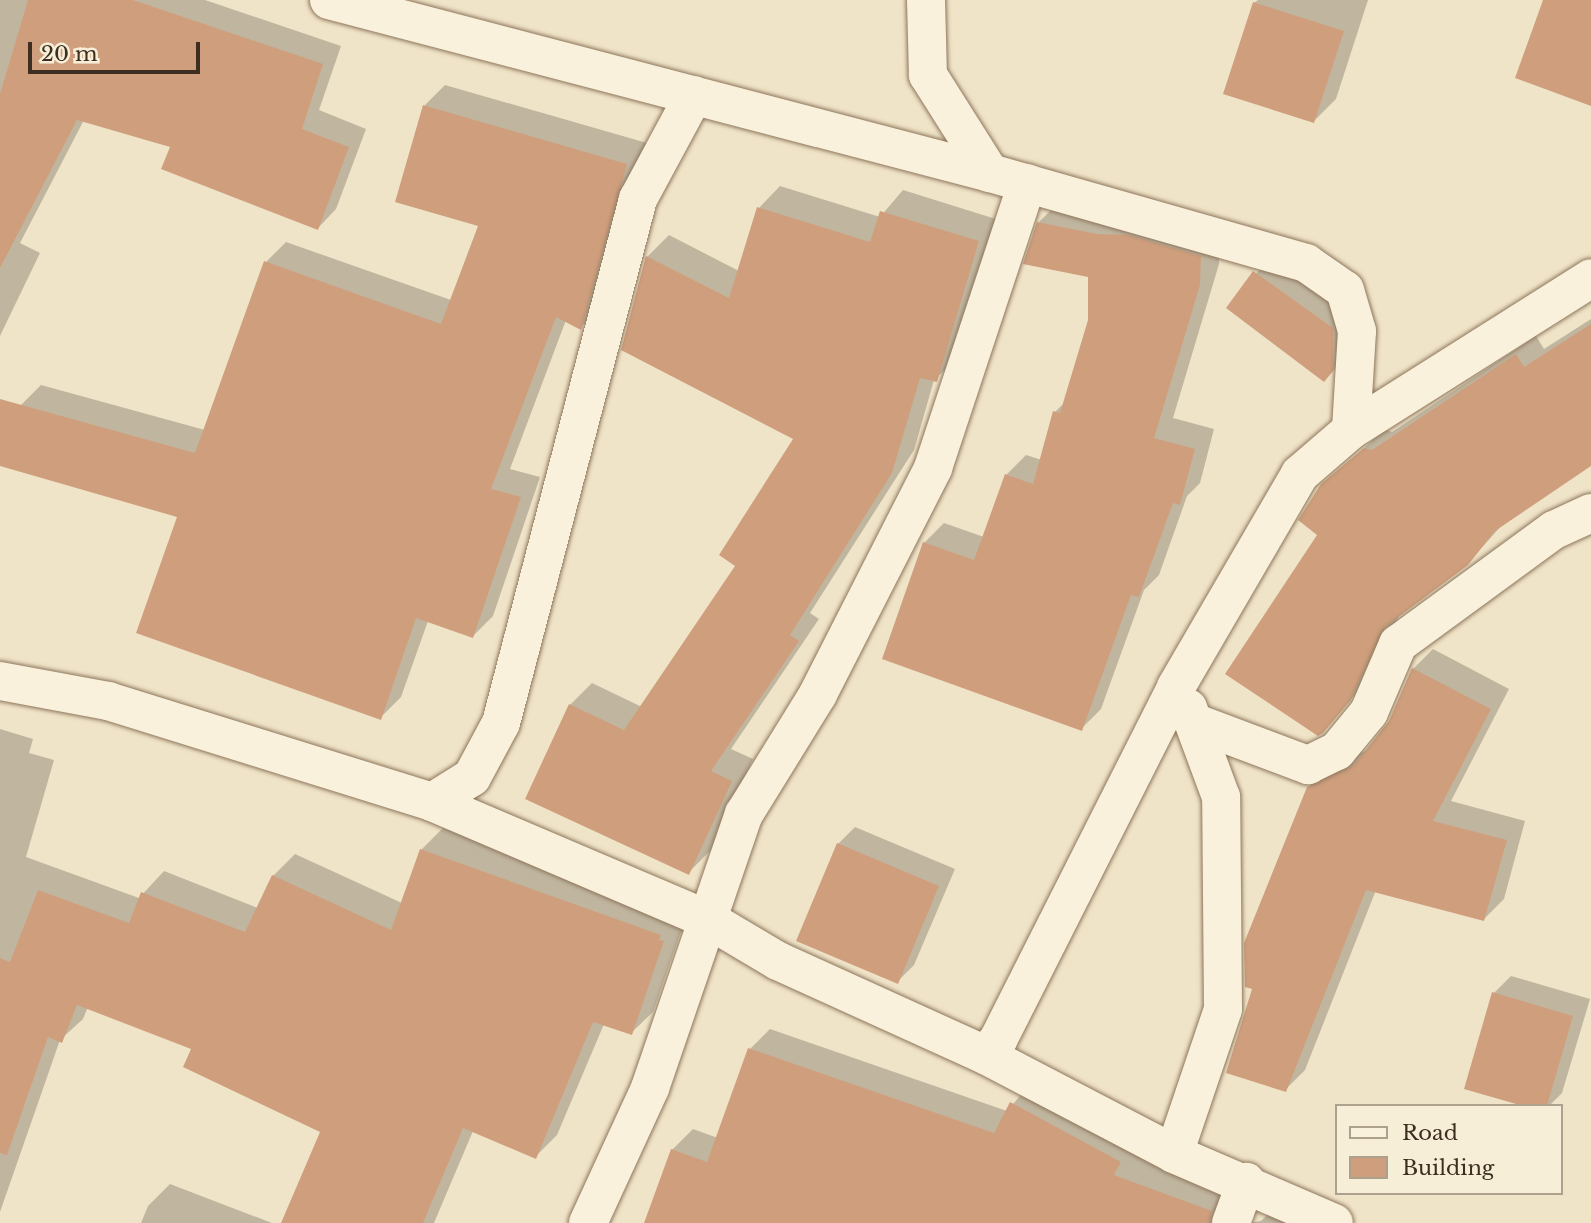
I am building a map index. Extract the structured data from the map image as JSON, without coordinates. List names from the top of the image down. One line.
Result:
{"legend":["Road","Building"],"scale_bar":"20 m"}
